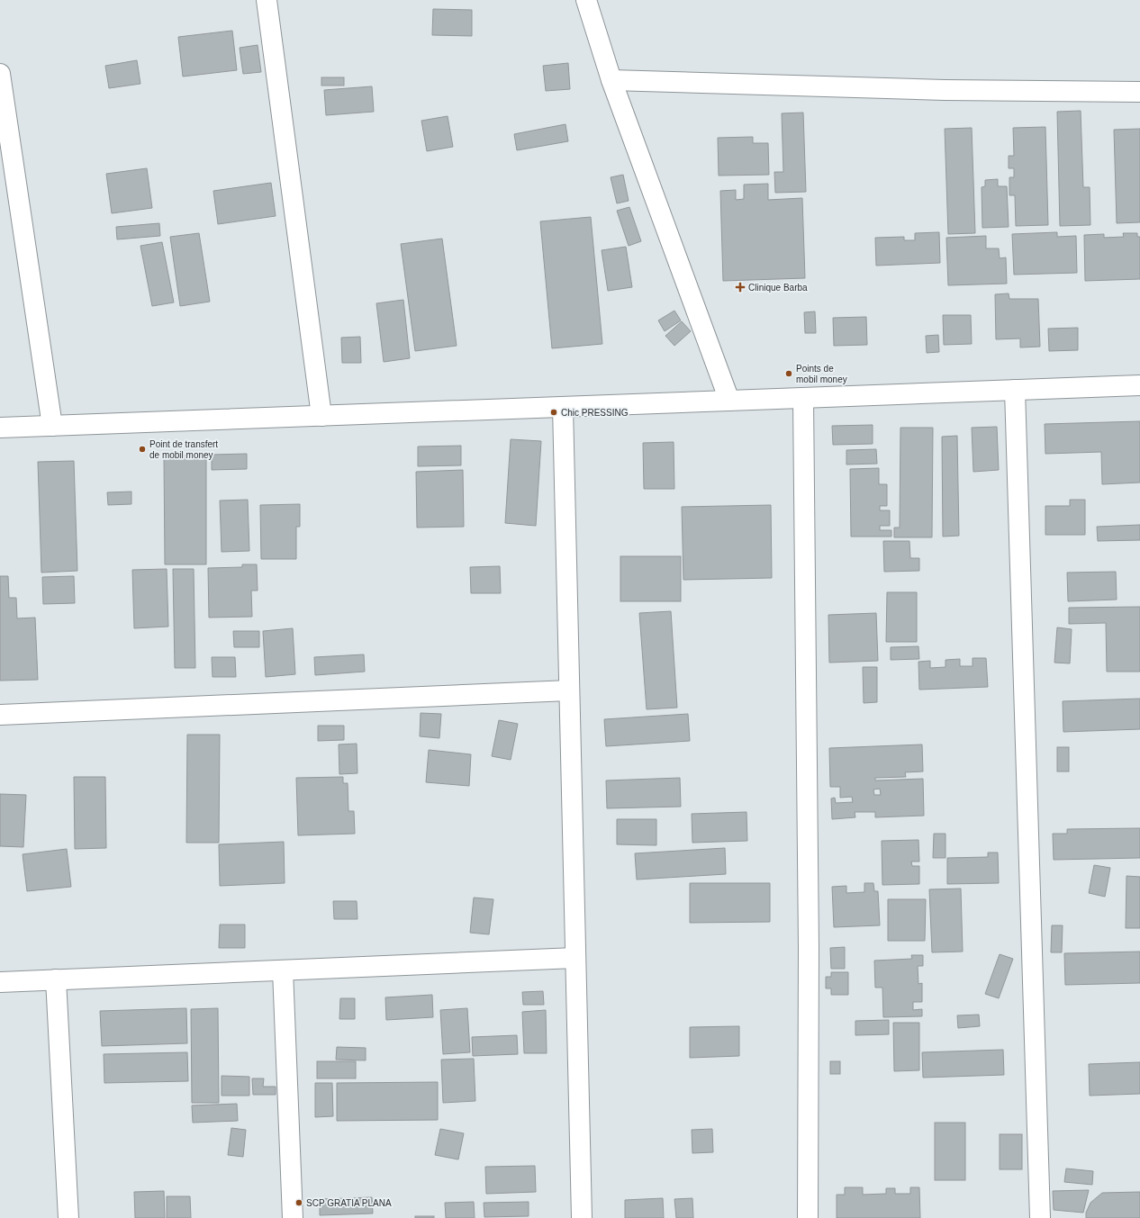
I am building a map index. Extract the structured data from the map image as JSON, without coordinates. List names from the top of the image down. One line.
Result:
{"places":{"health":["Clinique Barba"],"other":["Points de mobil money","Chic PRESSING","Point de transfert de mobil money","SCP GRATIA PLANA"]}}
